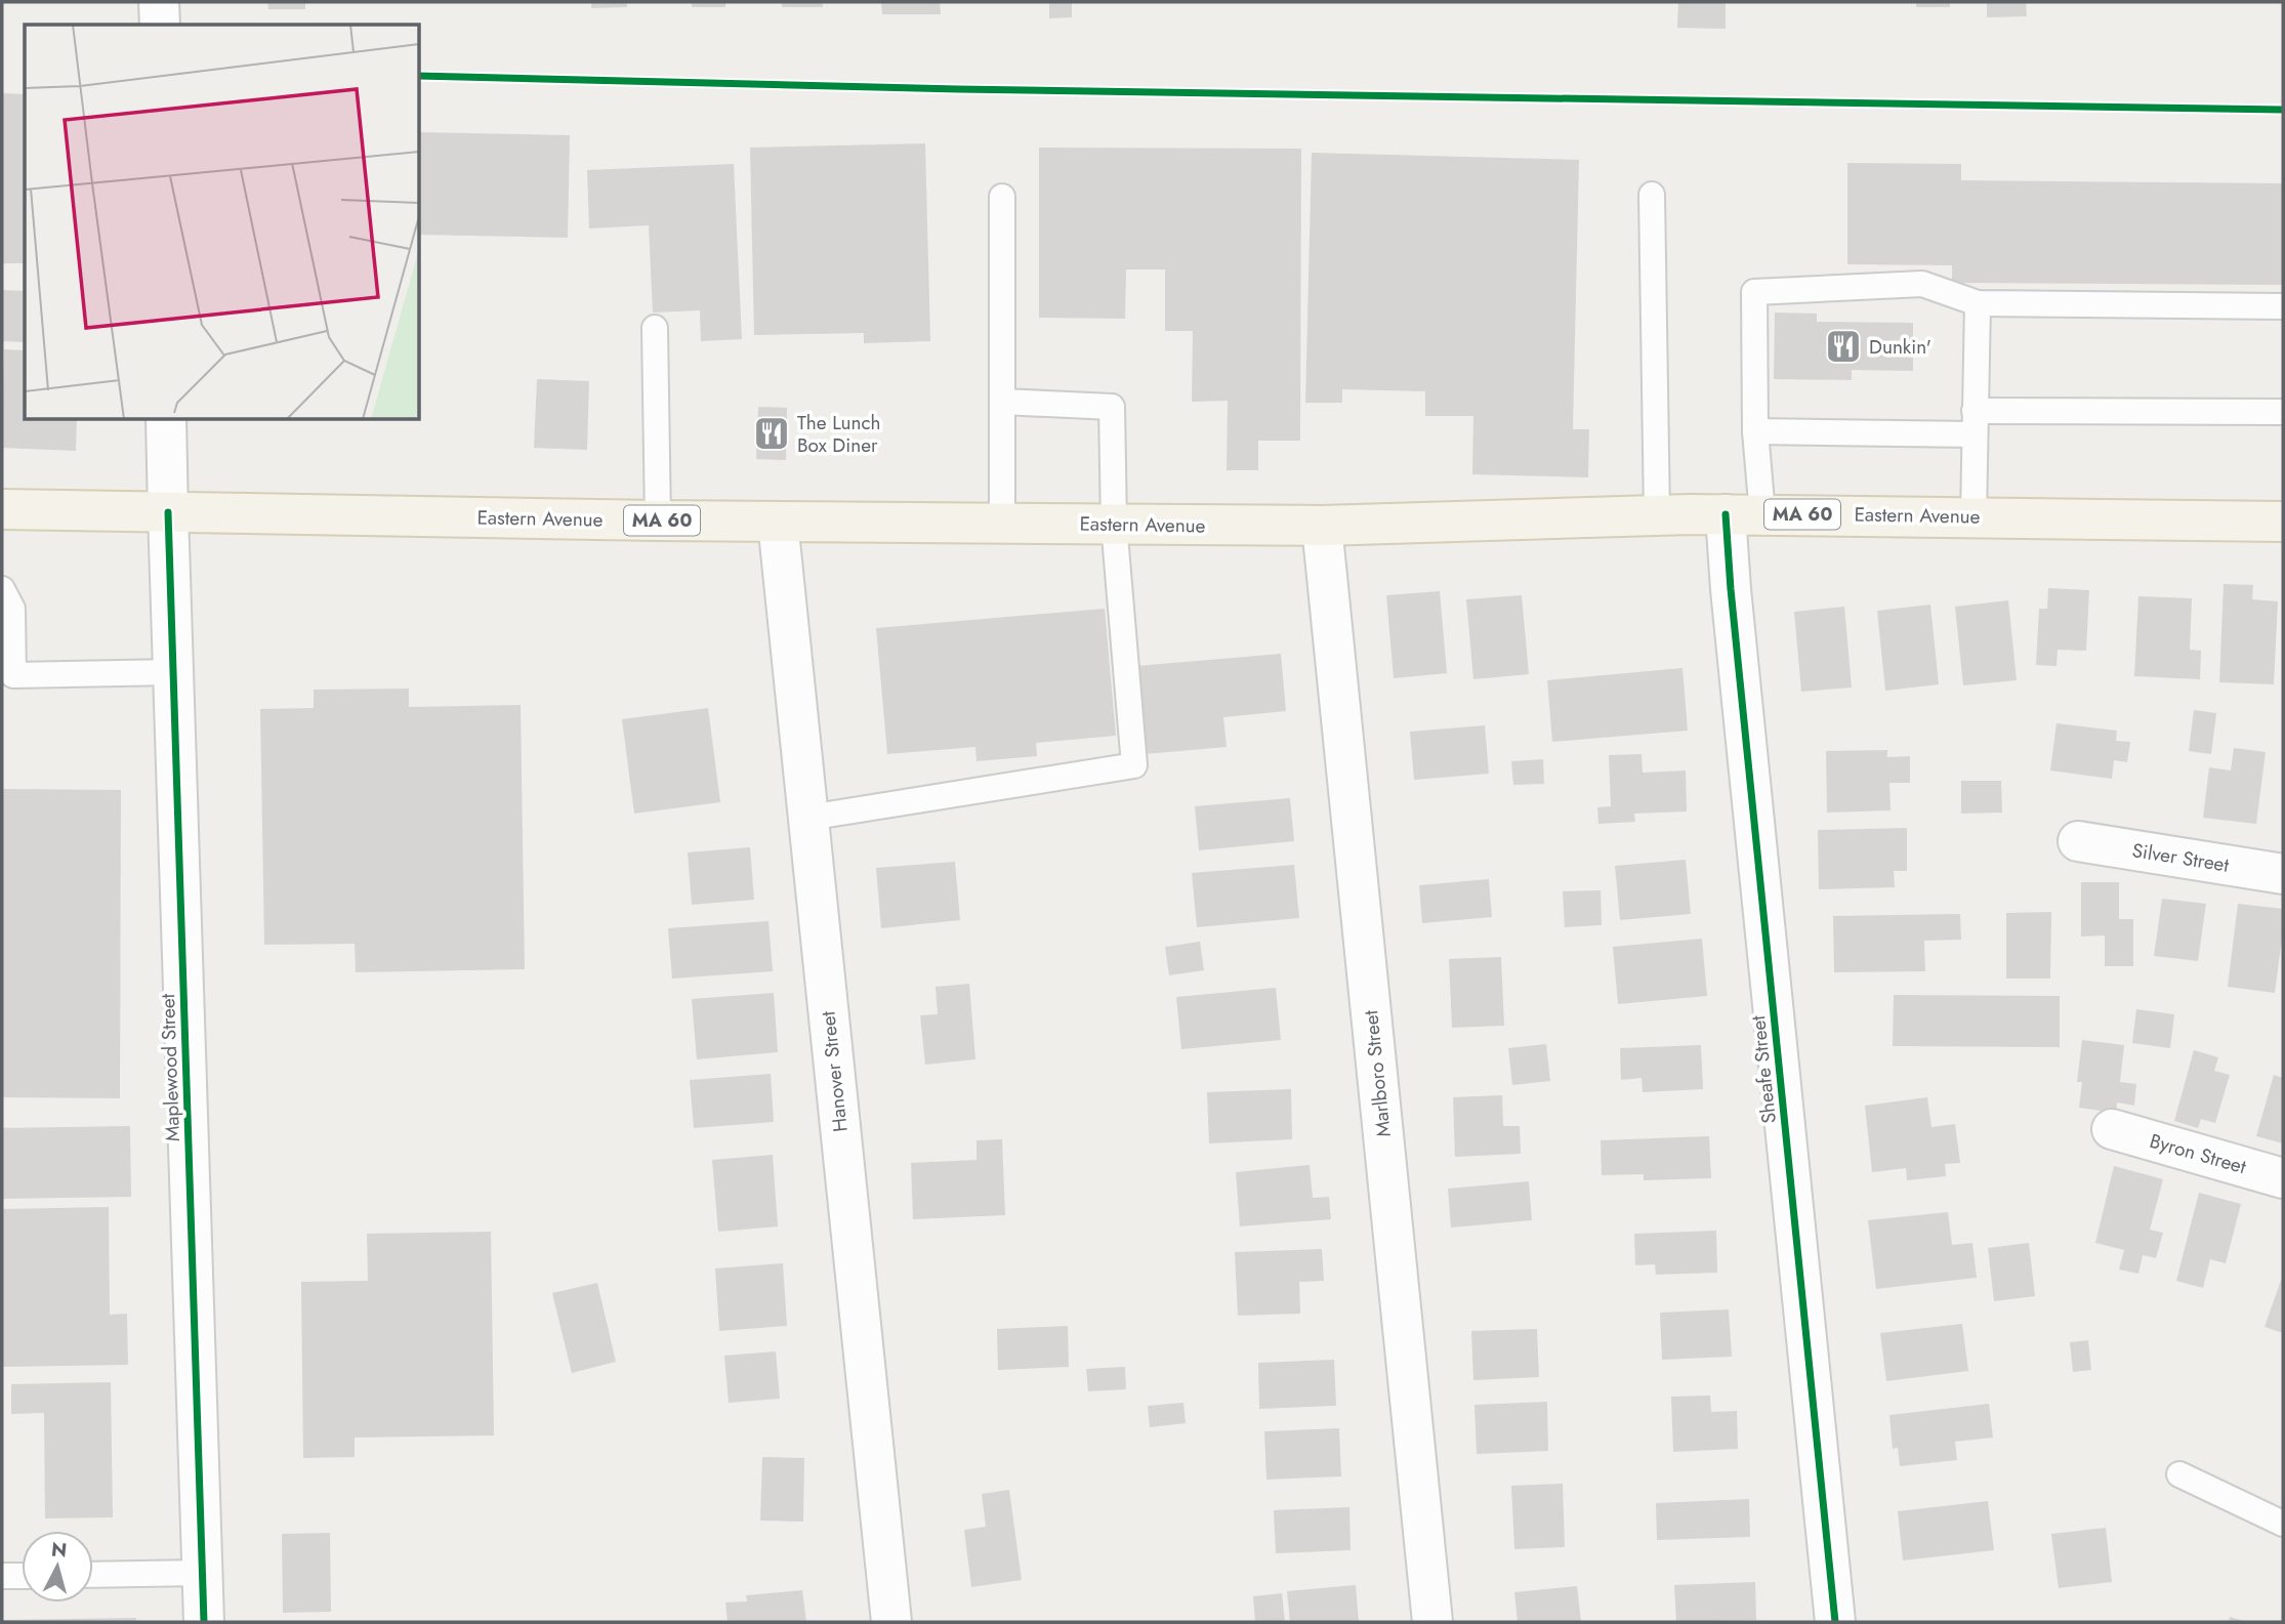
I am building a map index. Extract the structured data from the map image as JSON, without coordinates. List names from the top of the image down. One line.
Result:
{"streets":{"main road":["MA 60","Eastern Avenue"],"street":["Silver Street","Maplewood Street","Sheafe Street","Hanover Street","Marlboro Street","Byron Street"]},"crossings":[["Eastern Avenue","Maplewood Street"],["Eastern Avenue","Sheafe Street"],["Eastern Avenue","Hanover Street"],["Eastern Avenue","Marlboro Street"]],"places":{"restaurant":["Dunkin'","The Lunch Box Diner"]},"north":"top"}
